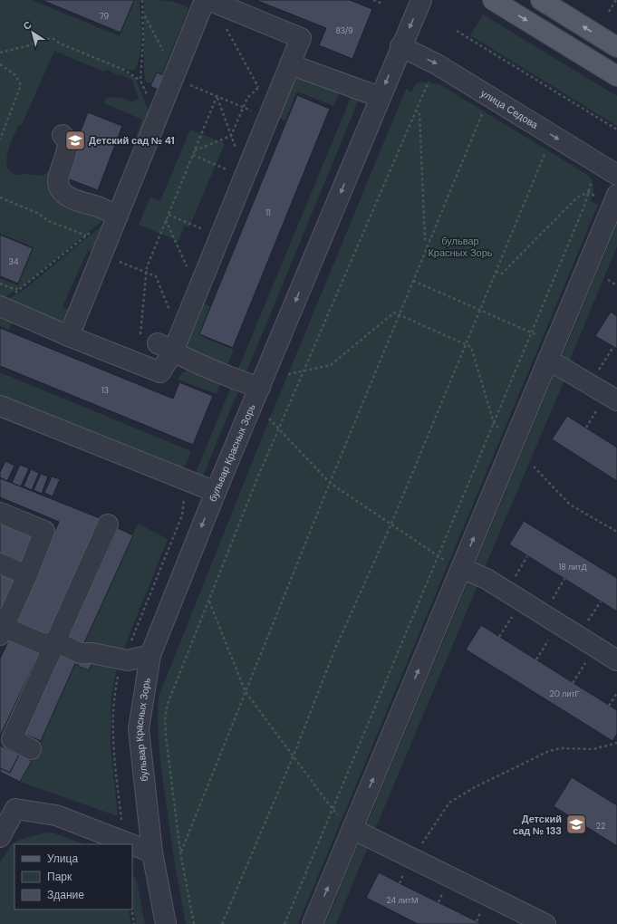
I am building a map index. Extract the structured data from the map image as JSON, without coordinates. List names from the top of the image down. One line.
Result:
{"streets":{"street":["улица Седова","бульвар Красных Зорь"]},"crossings":[["улица Седова","бульвар Красных Зорь"]],"one_way":["улица Седова"],"parks":["бульвар Красных Зорь"],"places":{"school or university":["Детский сад № 41","Детский сад № 133"]},"house_numbers":["79","83/9","11","34","13","18 литД","20 литГ","22","24 литМ"],"legend":["Улица","Парк","Здание"],"north":"top left"}
